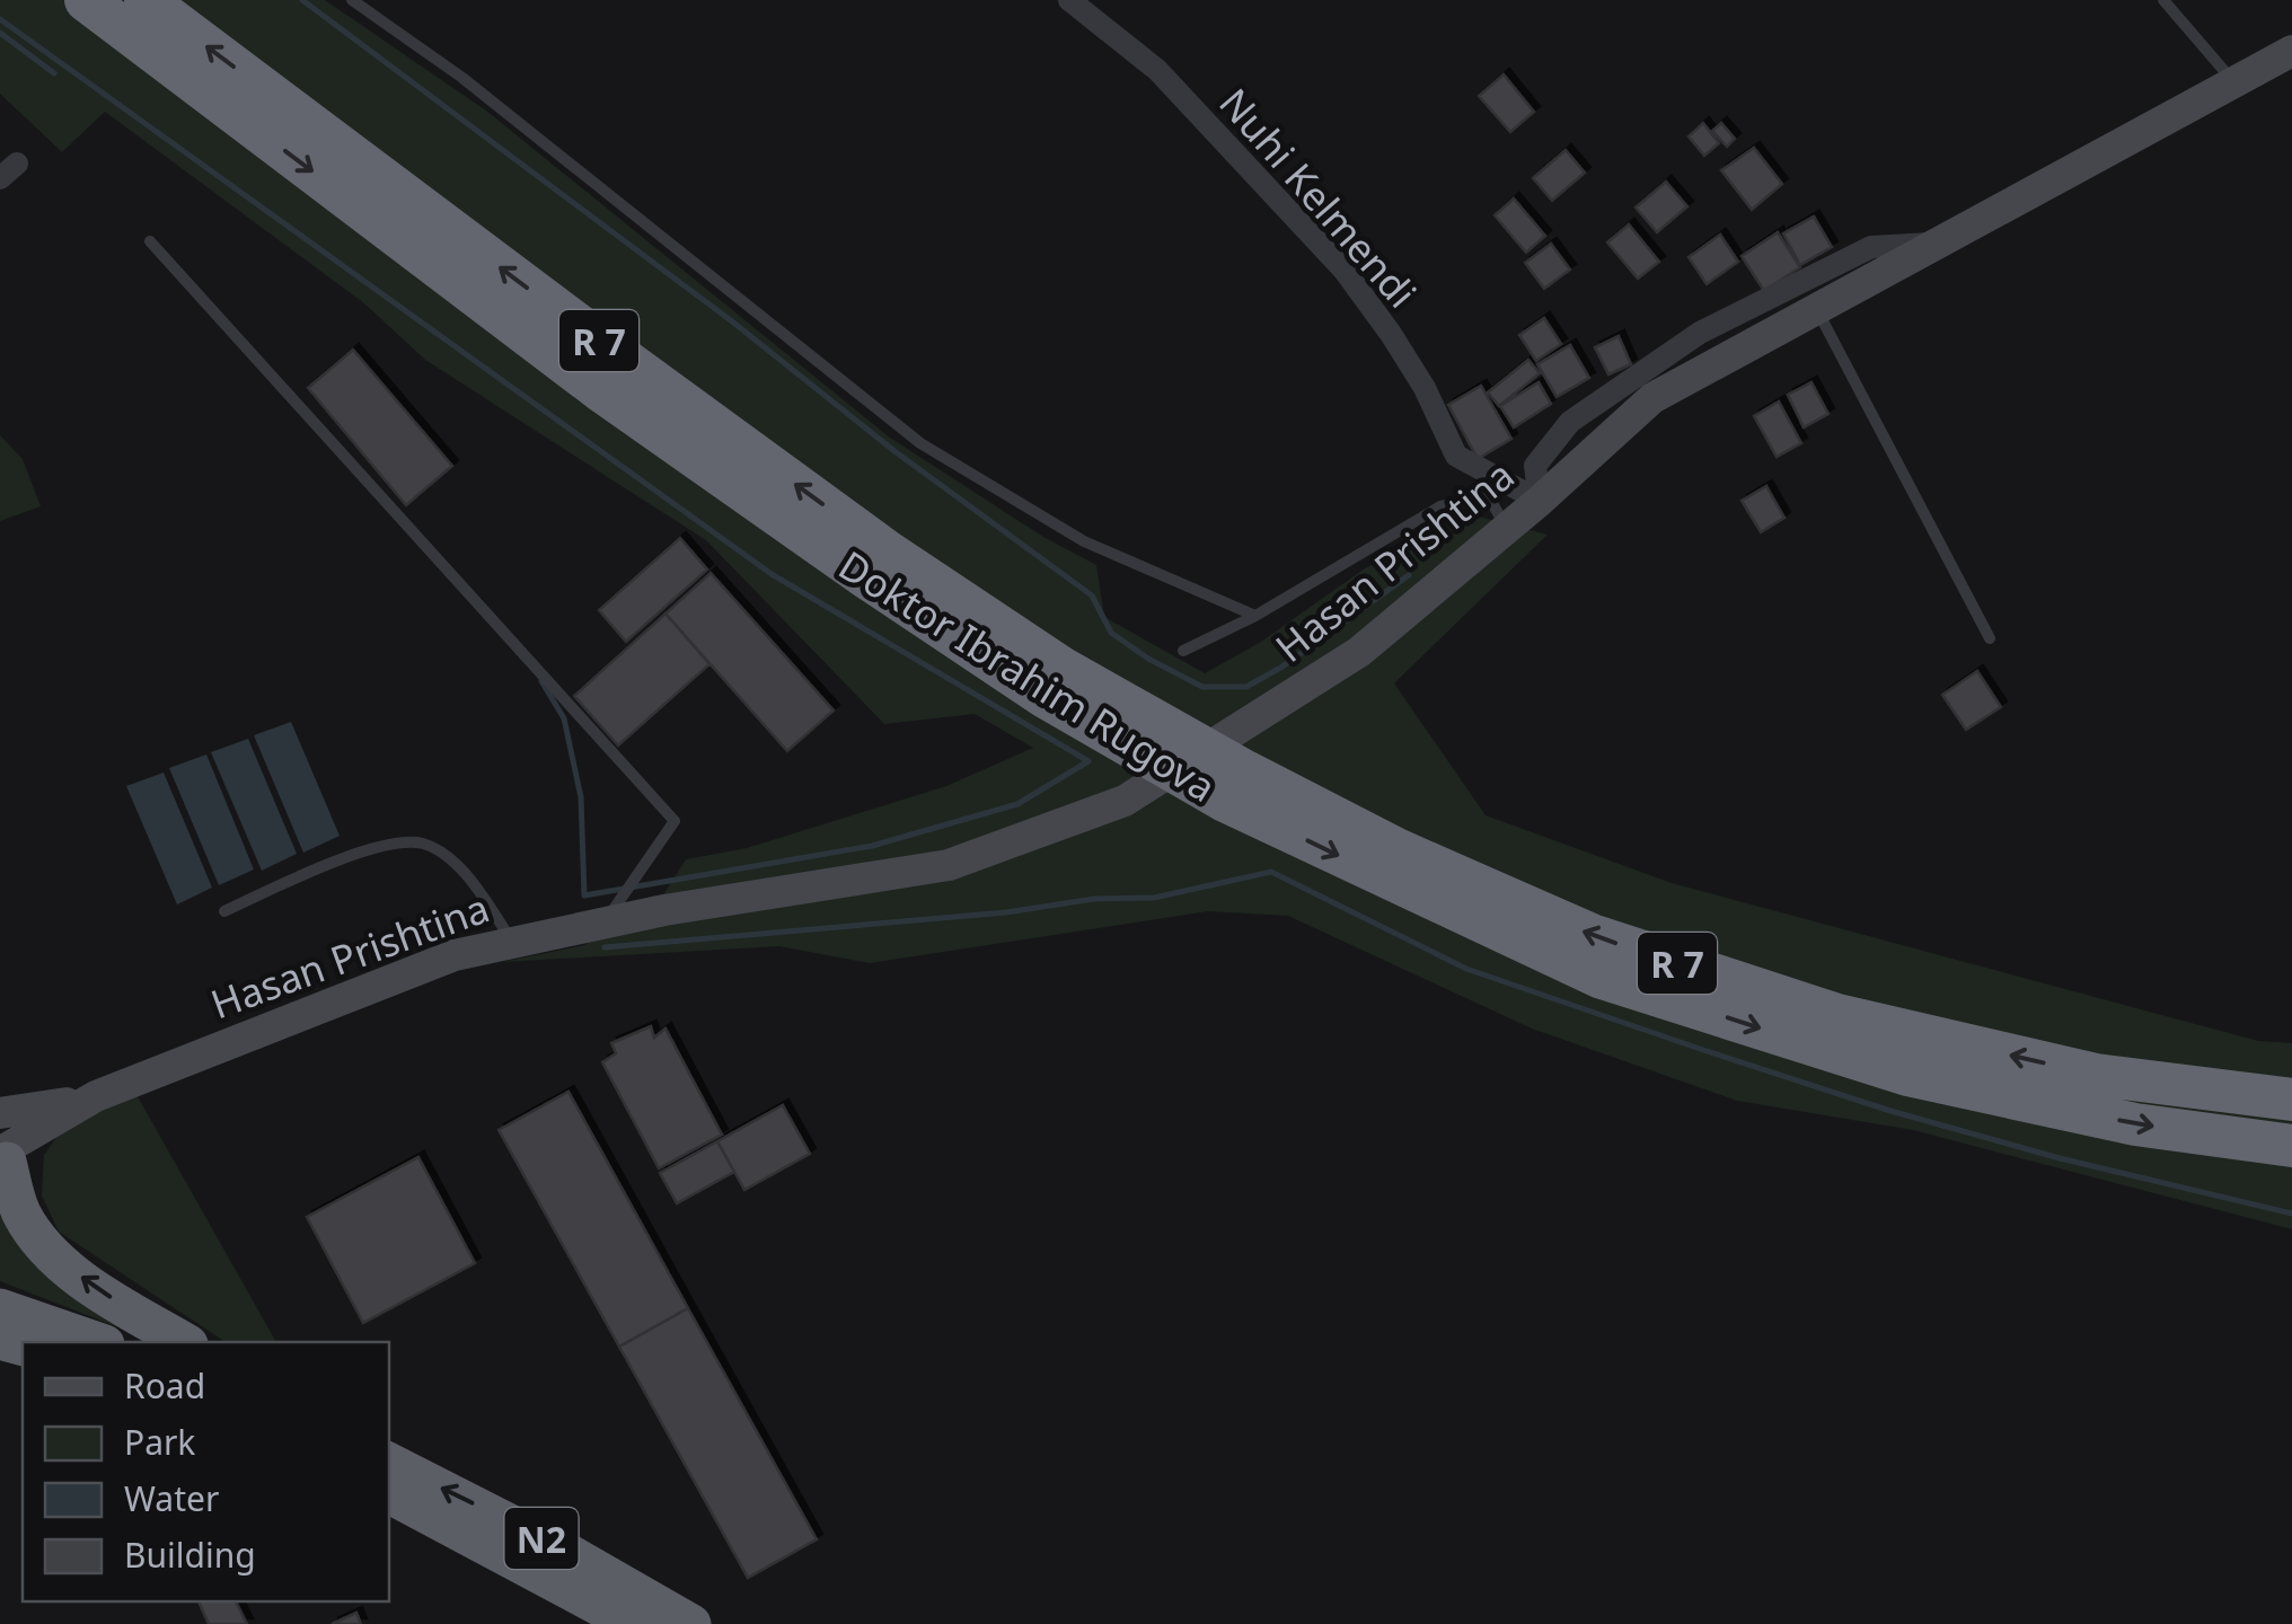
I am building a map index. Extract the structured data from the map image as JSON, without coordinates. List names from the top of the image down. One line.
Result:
{"streets":{"highway":["R 7","Doktor Ibrahim Rugova","N2"],"main road":["Hasan Prishtina"],"street":["Nuhi Kelmendi"]},"crossings":[["Nuhi Kelmendi","Hasan Prishtina"]],"legend":["Road","Park","Water","Building"]}
